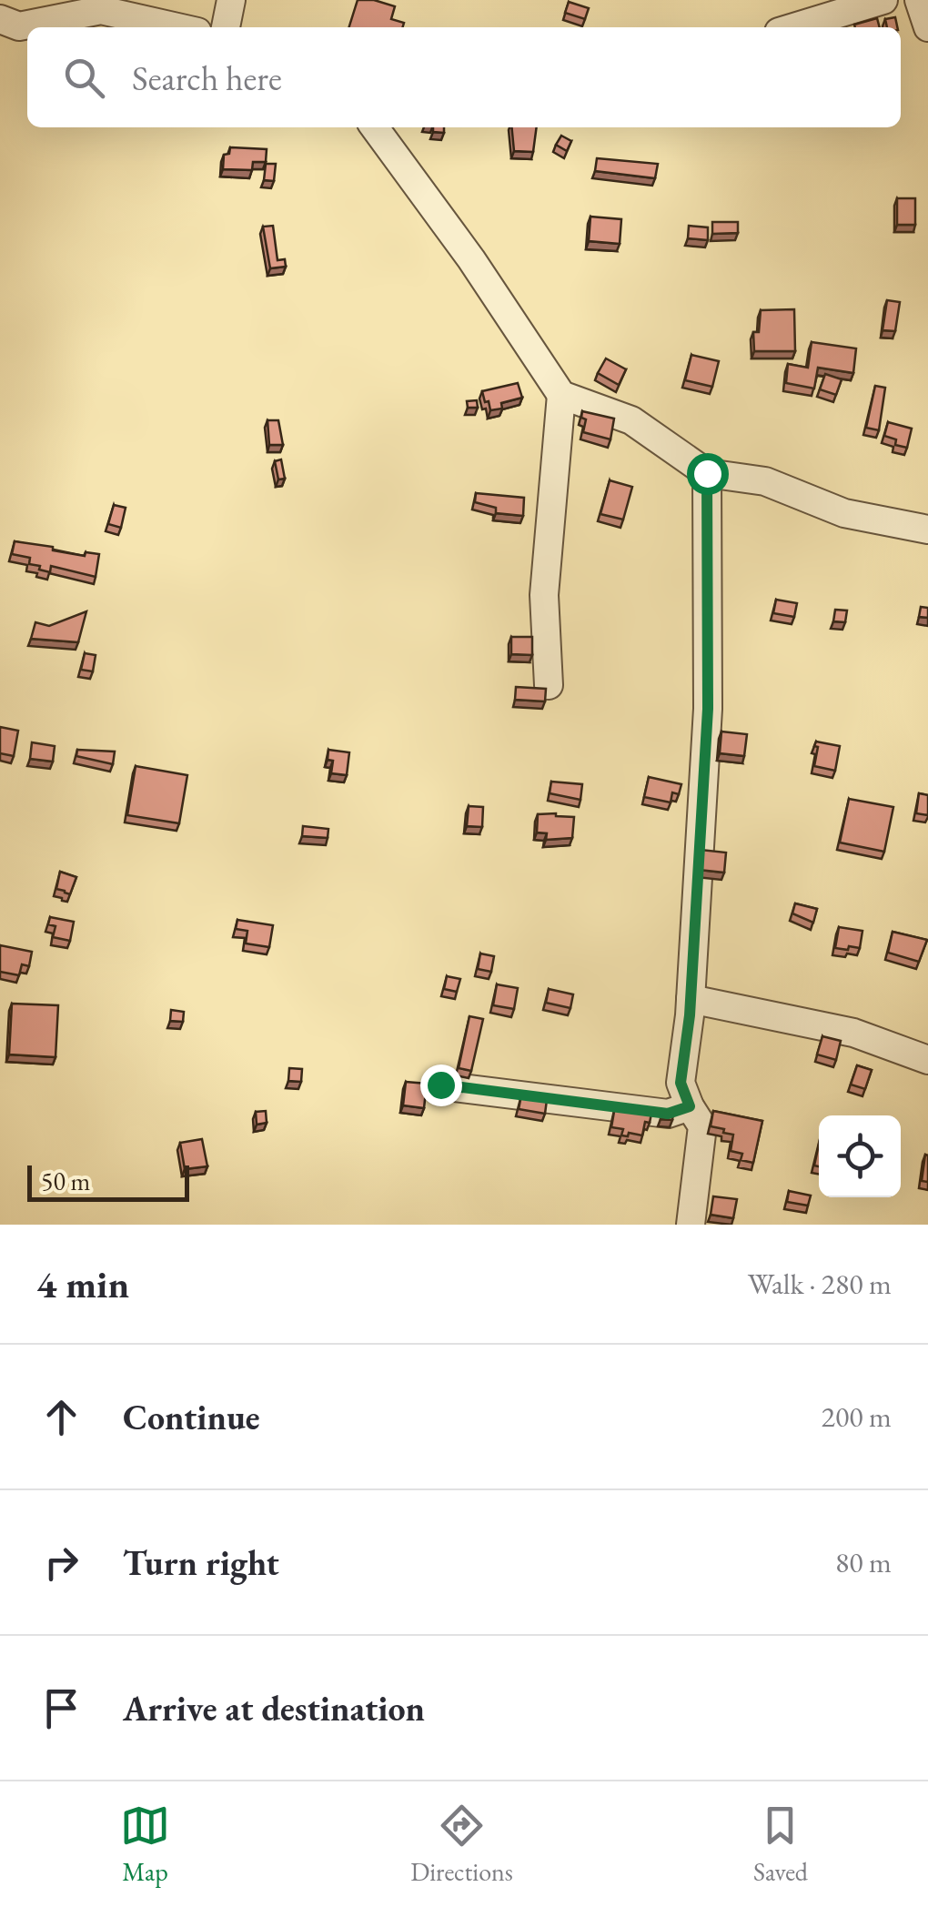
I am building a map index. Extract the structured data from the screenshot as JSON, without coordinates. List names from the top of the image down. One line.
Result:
{"scale_bar":"50 m","page":{"search":"Search here","scale":"50 m","heading":["4 min","Walk · 280 m"],"list":[["Continue","200 m"],["Turn right","80 m"],"Arrive at destination"],"nav":["Map","Directions","Saved"]}}
